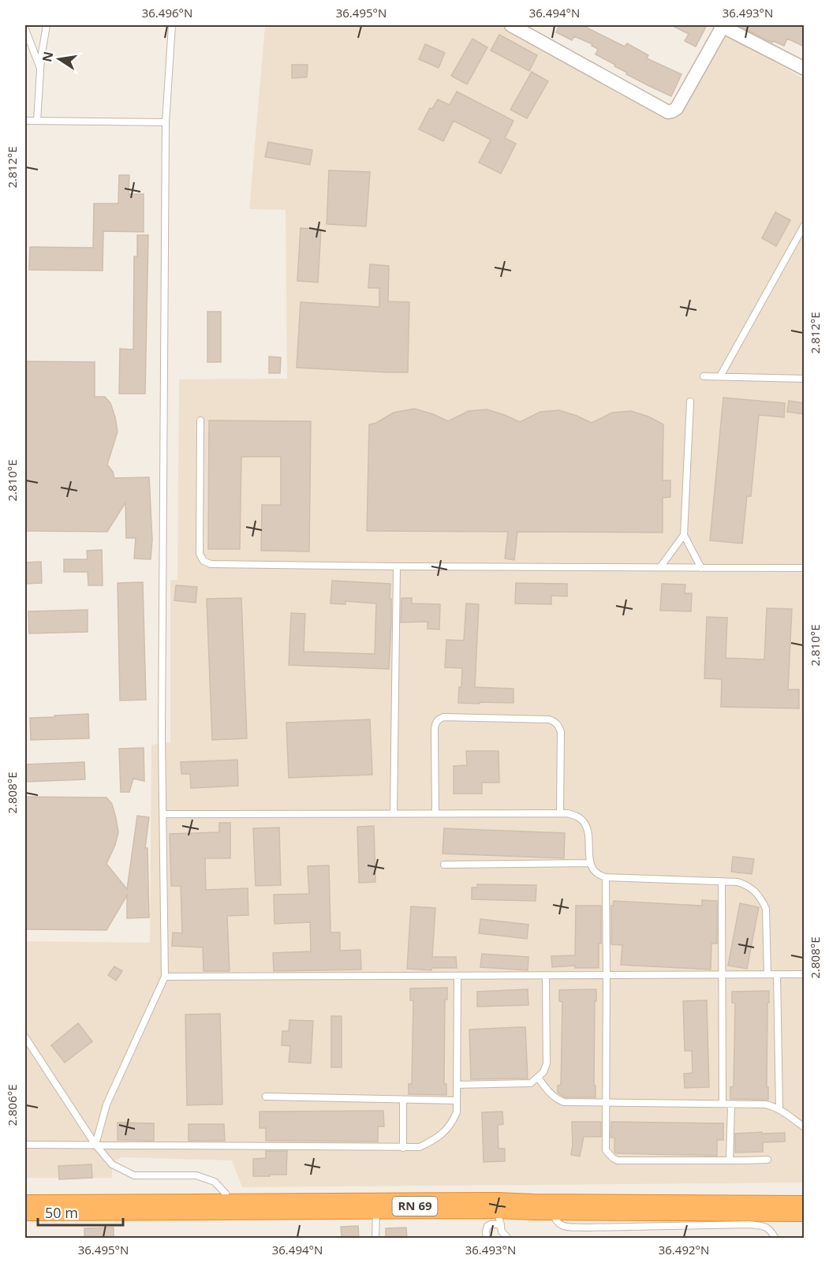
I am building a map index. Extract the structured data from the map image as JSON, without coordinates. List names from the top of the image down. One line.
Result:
{"streets":{"highway":["RN 69"]},"scale_bar":"50 m","north":"left","coordinates":["36.496°N","36.495°N","36.494°N","36.493°N","2.812°E","2.810°E","2.808°E","2.806°E","36.492°N"]}
